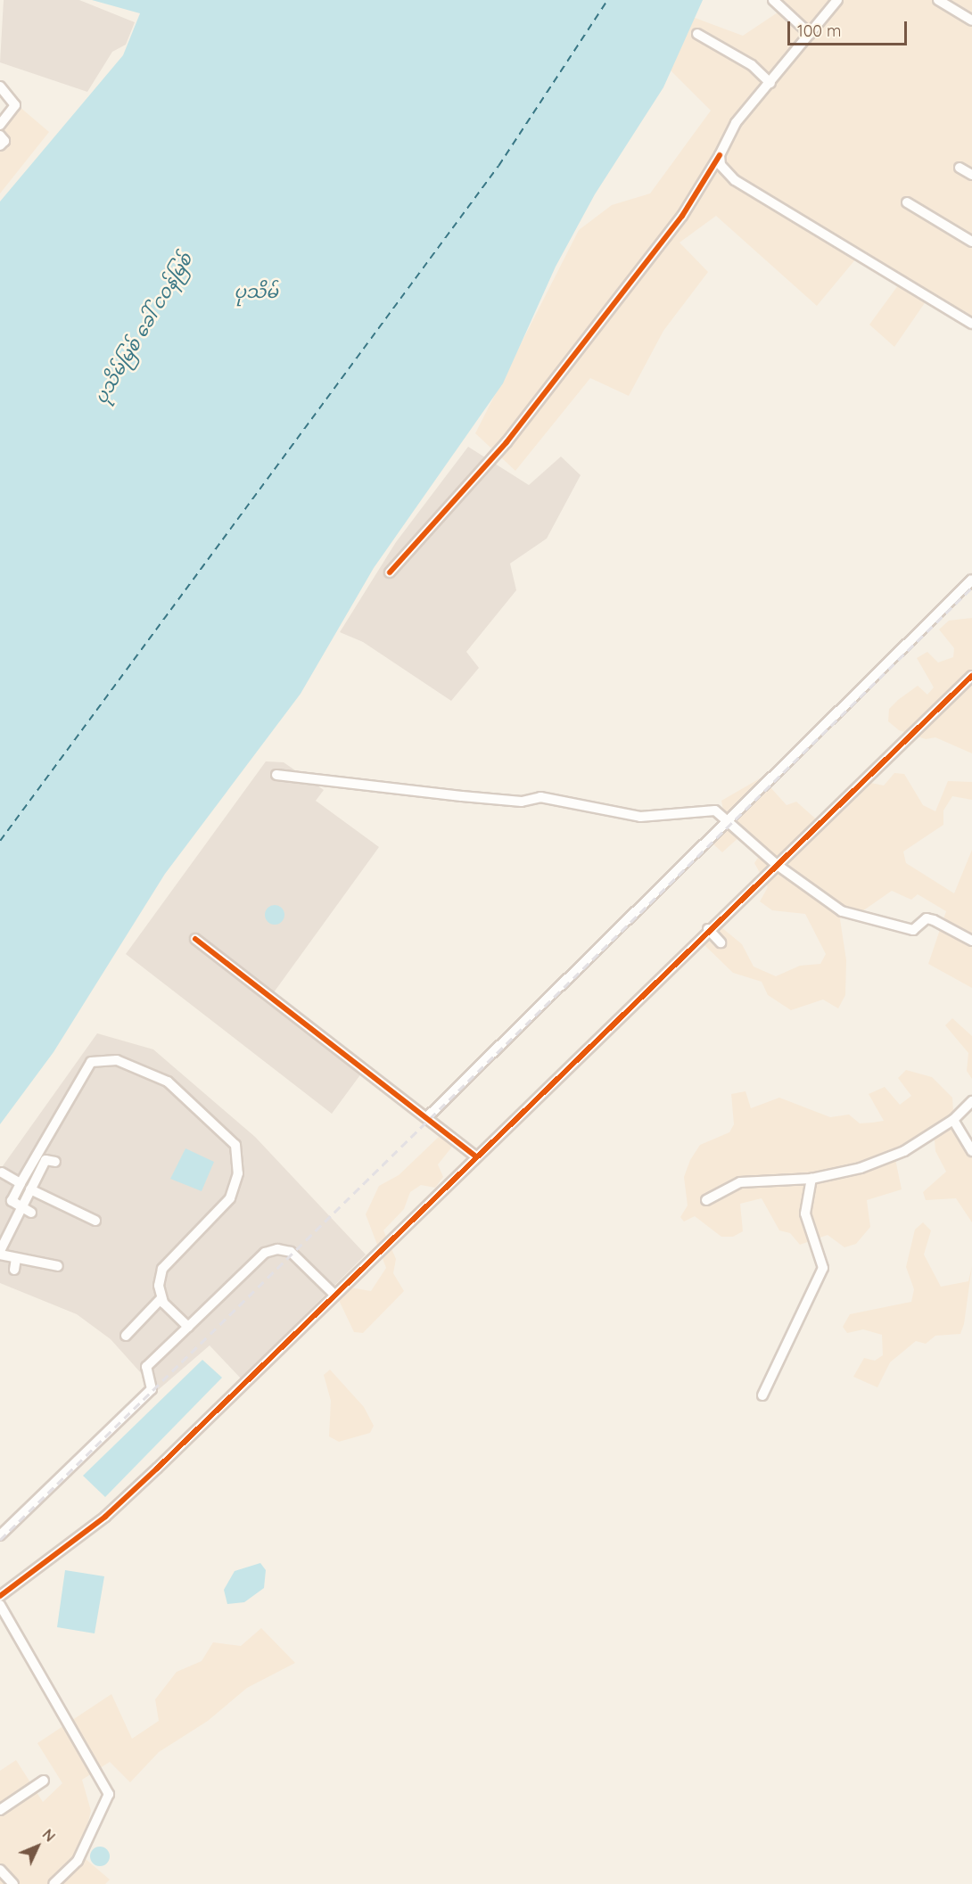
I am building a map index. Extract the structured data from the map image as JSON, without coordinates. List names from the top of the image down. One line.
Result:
{"water":["ပုသိမ်","ပုသိမ်မြစ် ခေါ် ငဝန်မြစ်"],"scale_bar":"100 m","north":"top right"}
